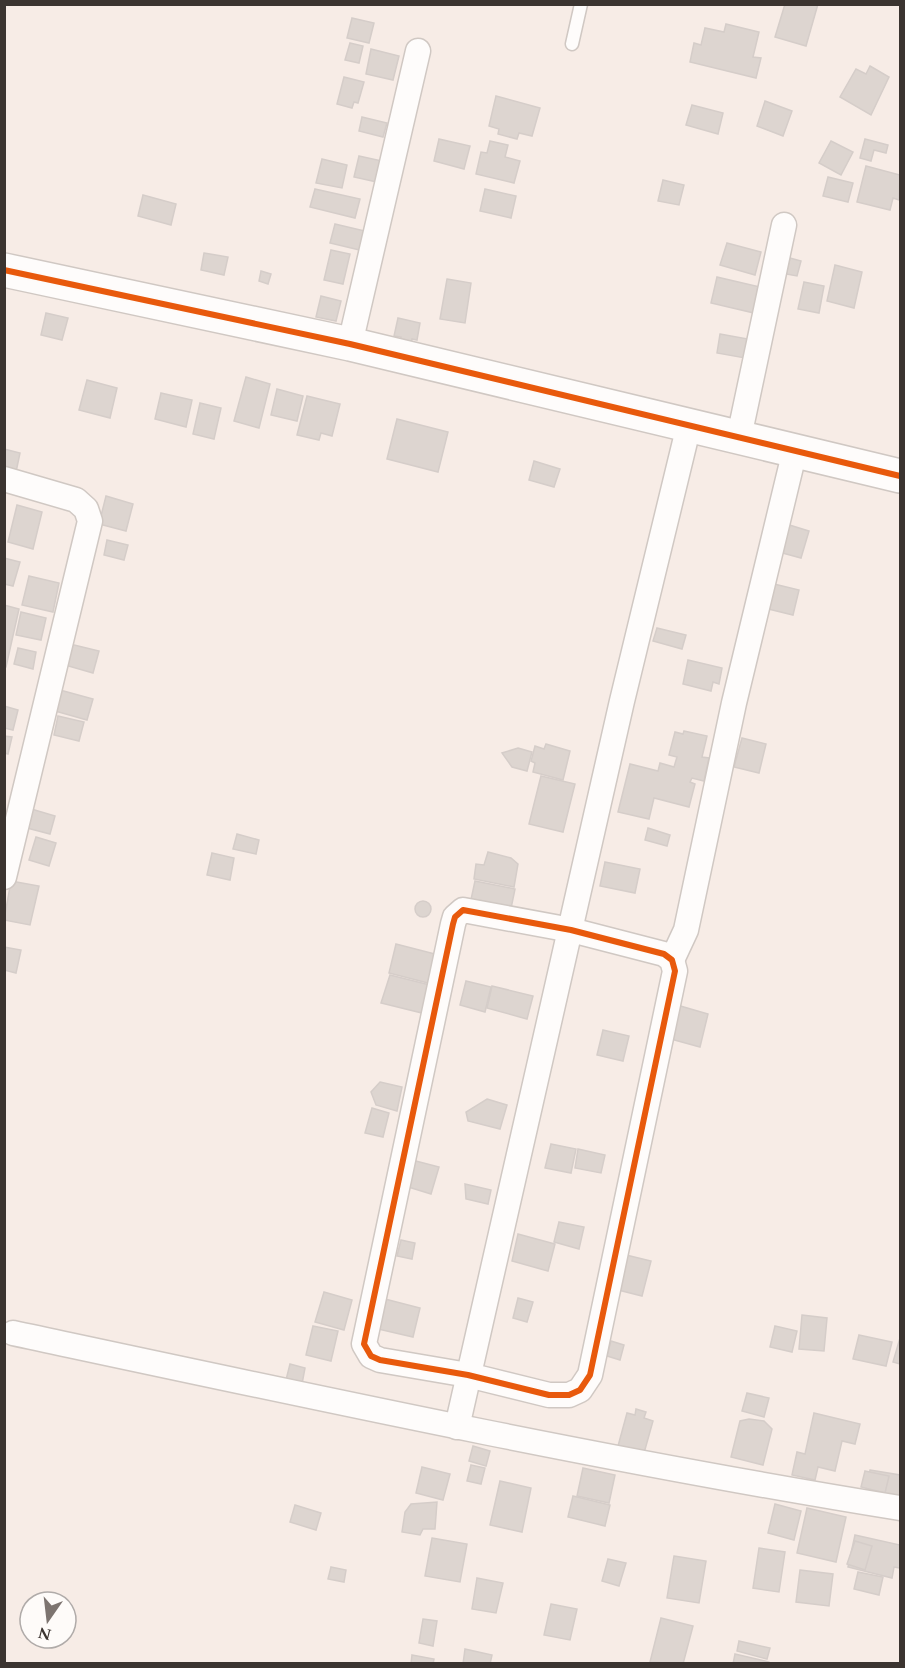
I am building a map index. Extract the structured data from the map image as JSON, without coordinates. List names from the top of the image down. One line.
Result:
{"north":"bottom"}
